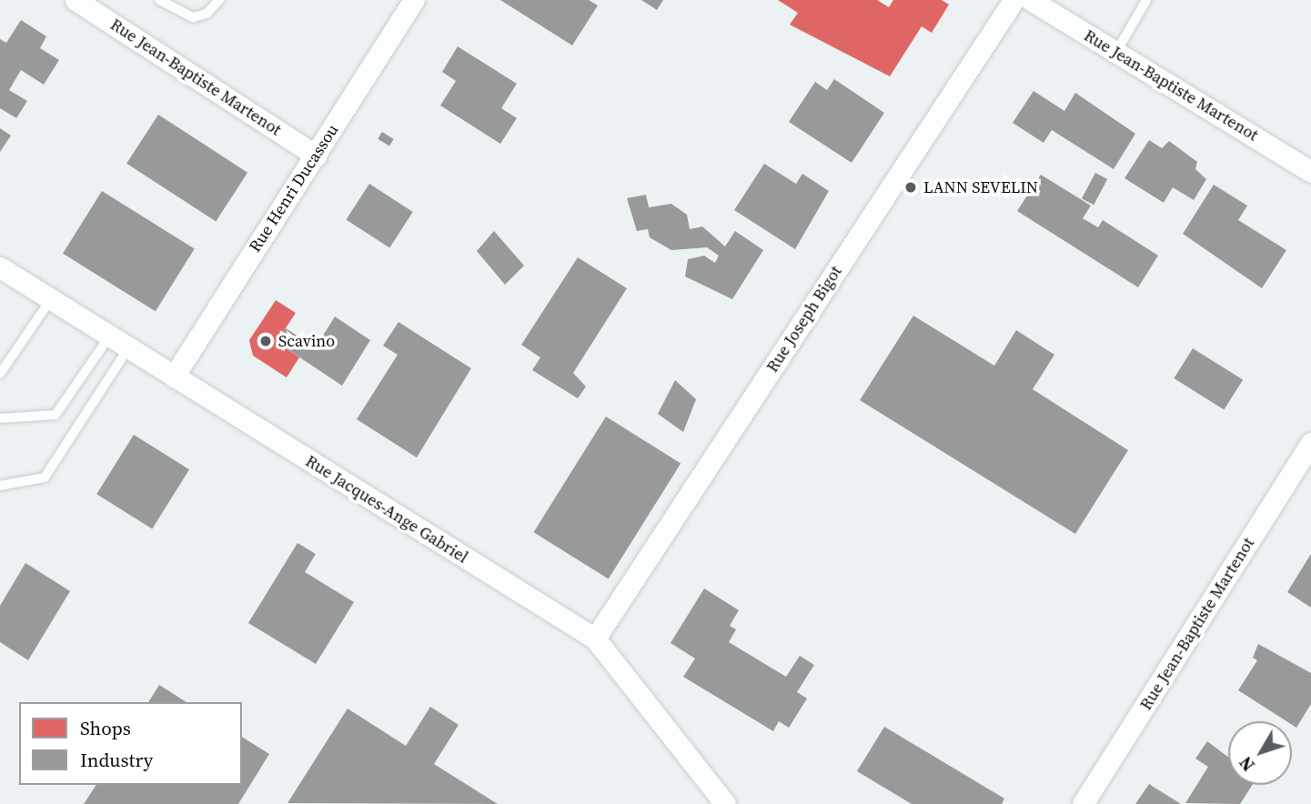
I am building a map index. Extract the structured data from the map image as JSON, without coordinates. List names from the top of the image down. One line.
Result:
{"streets":{"street":["Rue Jean-Baptiste Martenot","Rue Henri Ducassou","Rue Joseph Bigot","Rue Jacques-Ange Gabriel"]},"crossings":[["Rue Jean-Baptiste Martenot","Rue Henri Ducassou"],["Rue Henri Ducassou","Rue Jacques-Ange Gabriel"],["Rue Joseph Bigot","Rue Jacques-Ange Gabriel"]],"places":["LANN SEVELIN","Scavino"],"legend":["Shops","Industry"],"north":"bottom left"}
